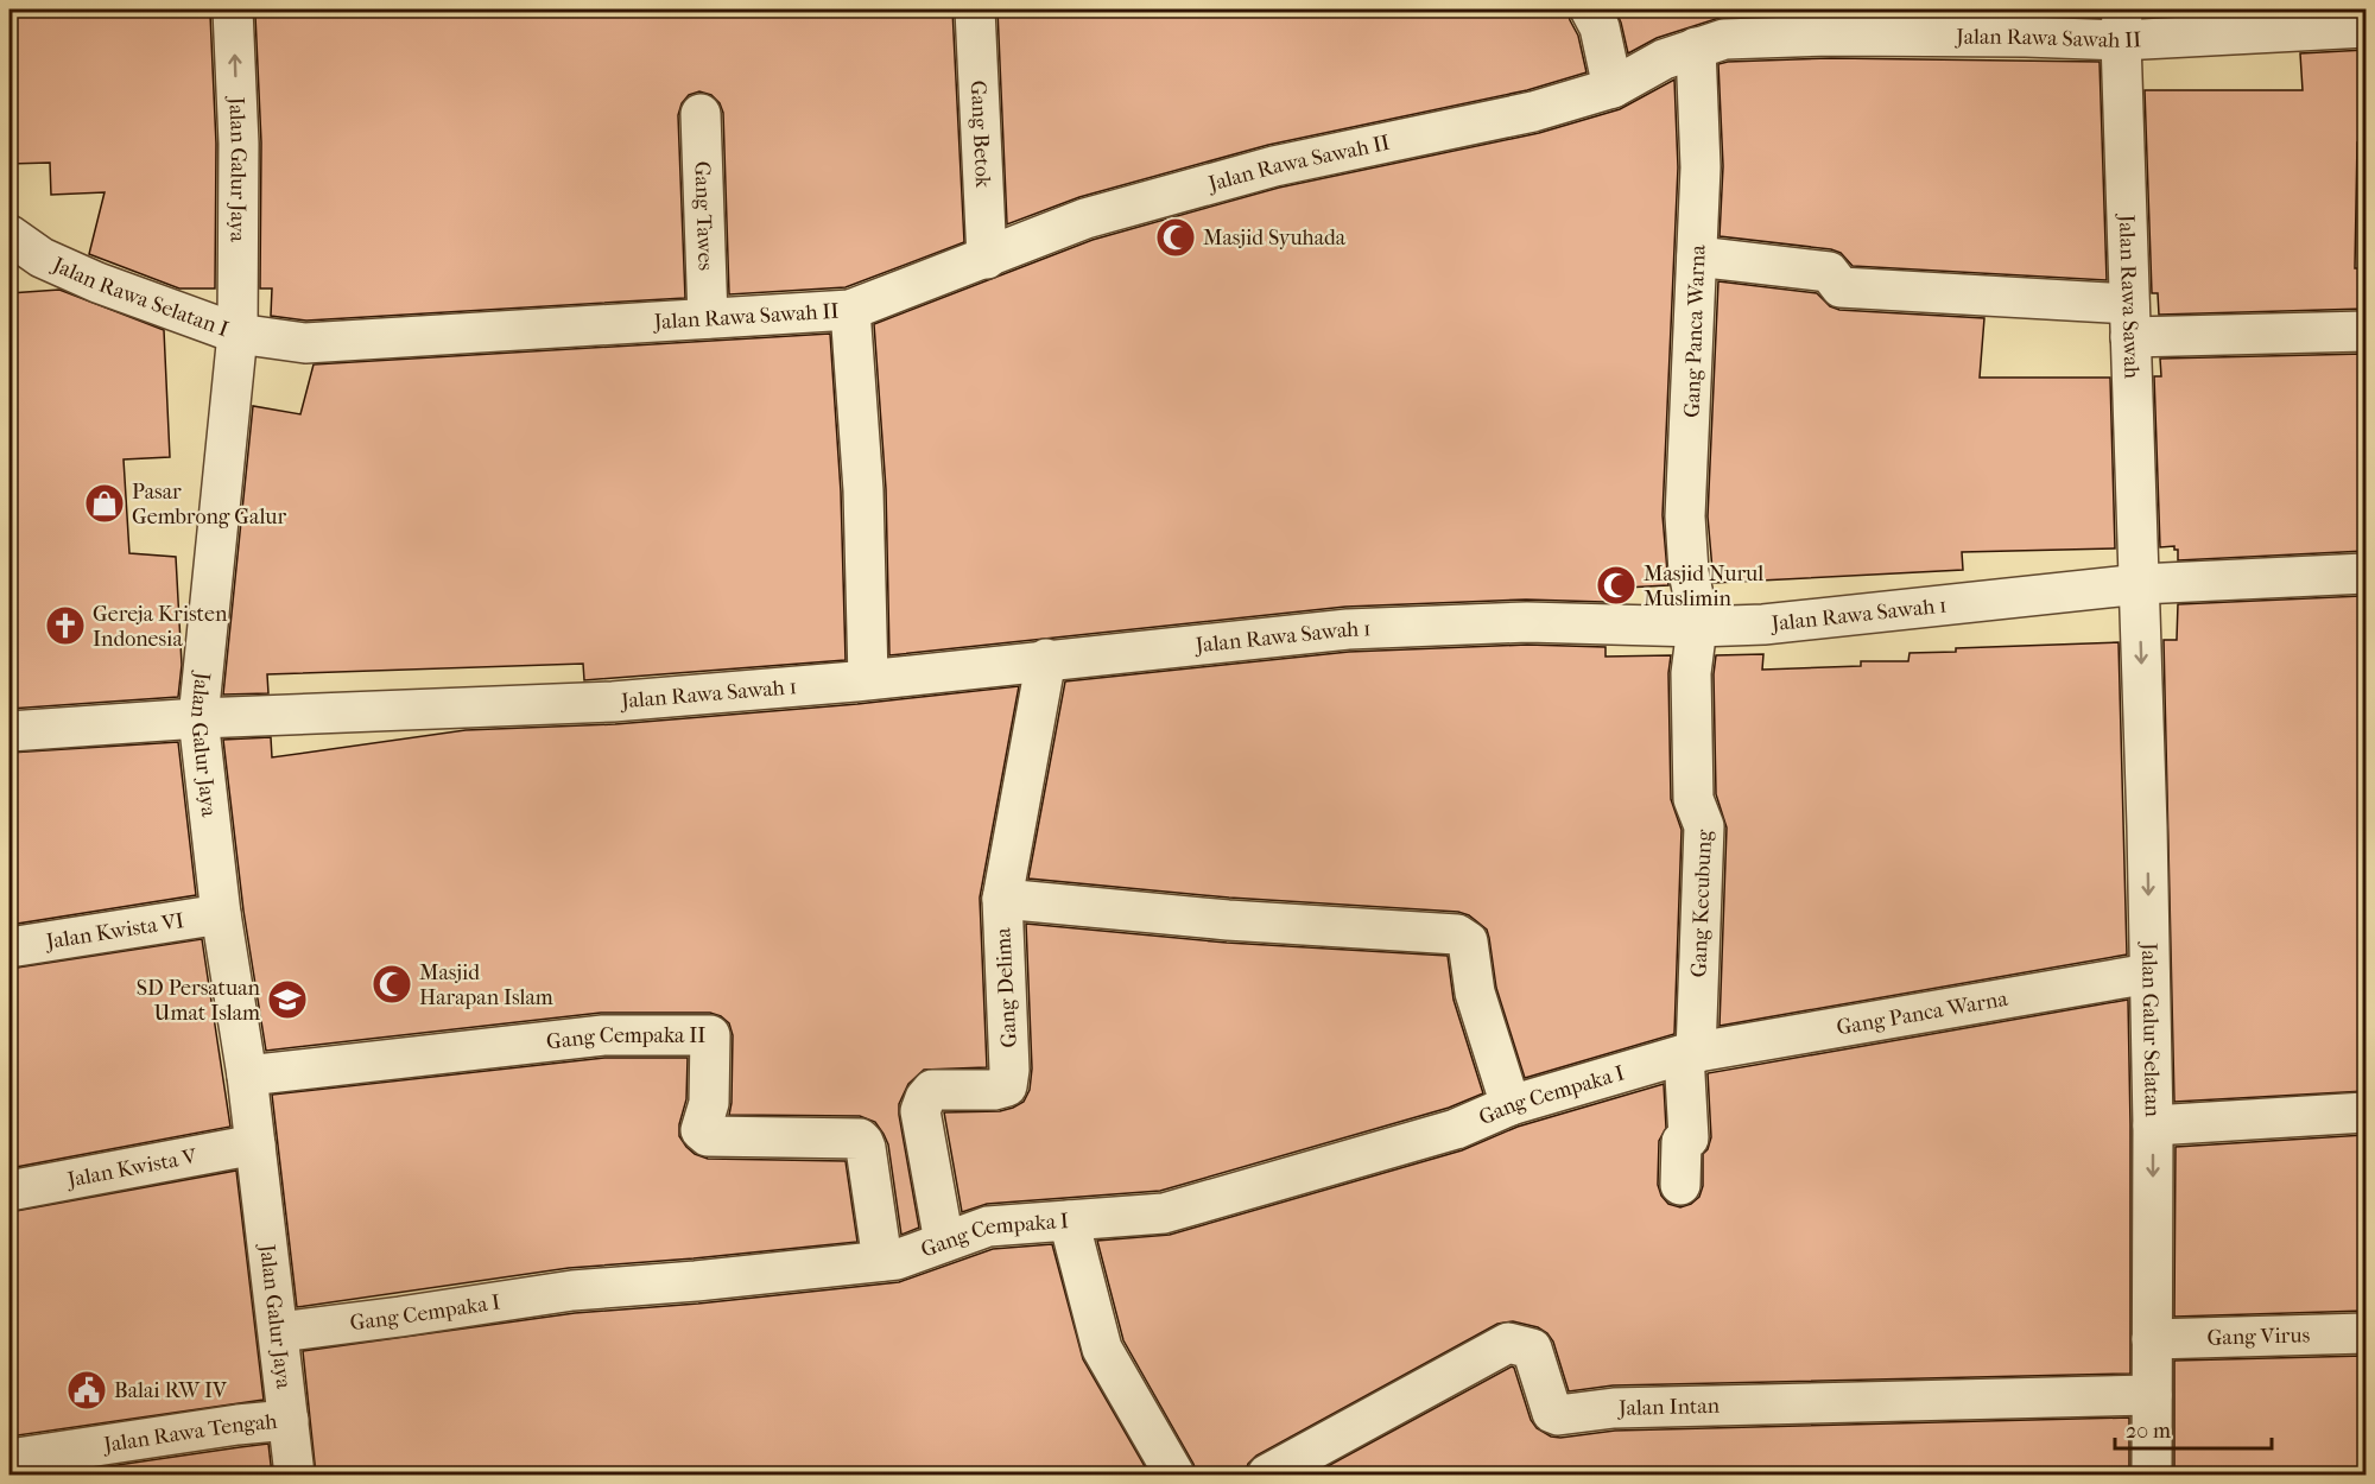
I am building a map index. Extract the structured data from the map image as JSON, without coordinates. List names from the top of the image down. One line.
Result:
{"streets":{"street":["Jalan Rawa Sawah II","Gang Betok","Jalan Galur Jaya","Gang Tawes","Jalan Rawa Selatan I","Jalan Rawa Sawah","Gang Panca Warna","Jalan Rawa Sawah 1","Gang Kecubung","Jalan Kwista VI","Gang Delima","Jalan Galur Selatan","Gang Cempaka II","Gang Cempaka I","Jalan Kwista V","Gang Virus","Jalan Intan","Jalan Rawa Tengah"]},"crossings":[["Jalan Rawa Sawah II","Gang Betok"],["Jalan Rawa Sawah II","Jalan Galur Jaya"],["Jalan Rawa Sawah II","Gang Tawes"],["Jalan Rawa Sawah II","Jalan Rawa Selatan I"],["Jalan Rawa Sawah II","Jalan Rawa Sawah"],["Jalan Rawa Sawah II","Gang Panca Warna"],["Jalan Galur Jaya","Jalan Rawa Selatan I"],["Jalan Galur Jaya","Jalan Rawa Sawah 1"],["Jalan Galur Jaya","Jalan Kwista VI"],["Jalan Galur Jaya","Gang Cempaka II"],["Jalan Galur Jaya","Gang Cempaka I"],["Jalan Galur Jaya","Jalan Kwista V"],["Jalan Galur Jaya","Jalan Rawa Tengah"],["Jalan Rawa Sawah","Jalan Rawa Sawah 1"],["Jalan Rawa Sawah","Jalan Galur Selatan"],["Gang Panca Warna","Jalan Rawa Sawah 1"],["Gang Panca Warna","Gang Kecubung"],["Gang Panca Warna","Jalan Galur Selatan"],["Gang Panca Warna","Gang Cempaka I"],["Jalan Rawa Sawah 1","Gang Kecubung"],["Jalan Rawa Sawah 1","Gang Delima"],["Jalan Rawa Sawah 1","Jalan Galur Selatan"],["Gang Kecubung","Gang Cempaka I"],["Gang Delima","Gang Cempaka I"],["Jalan Galur Selatan","Gang Virus"],["Jalan Galur Selatan","Jalan Intan"],["Gang Cempaka II","Gang Cempaka I"]],"one_way":["Jalan Galur Selatan"],"places":{"mosque":["Masjid Syuhada","Masjid Nurul Muslimin","Masjid Harapan Islam"],"shop":["Pasar Gembrong Galur"],"church":["Gereja Kristen Indonesia"],"school or university":["SD Persatuan Umat Islam"],"public building":["Balai RW IV"]},"scale_bar":"20 m"}
